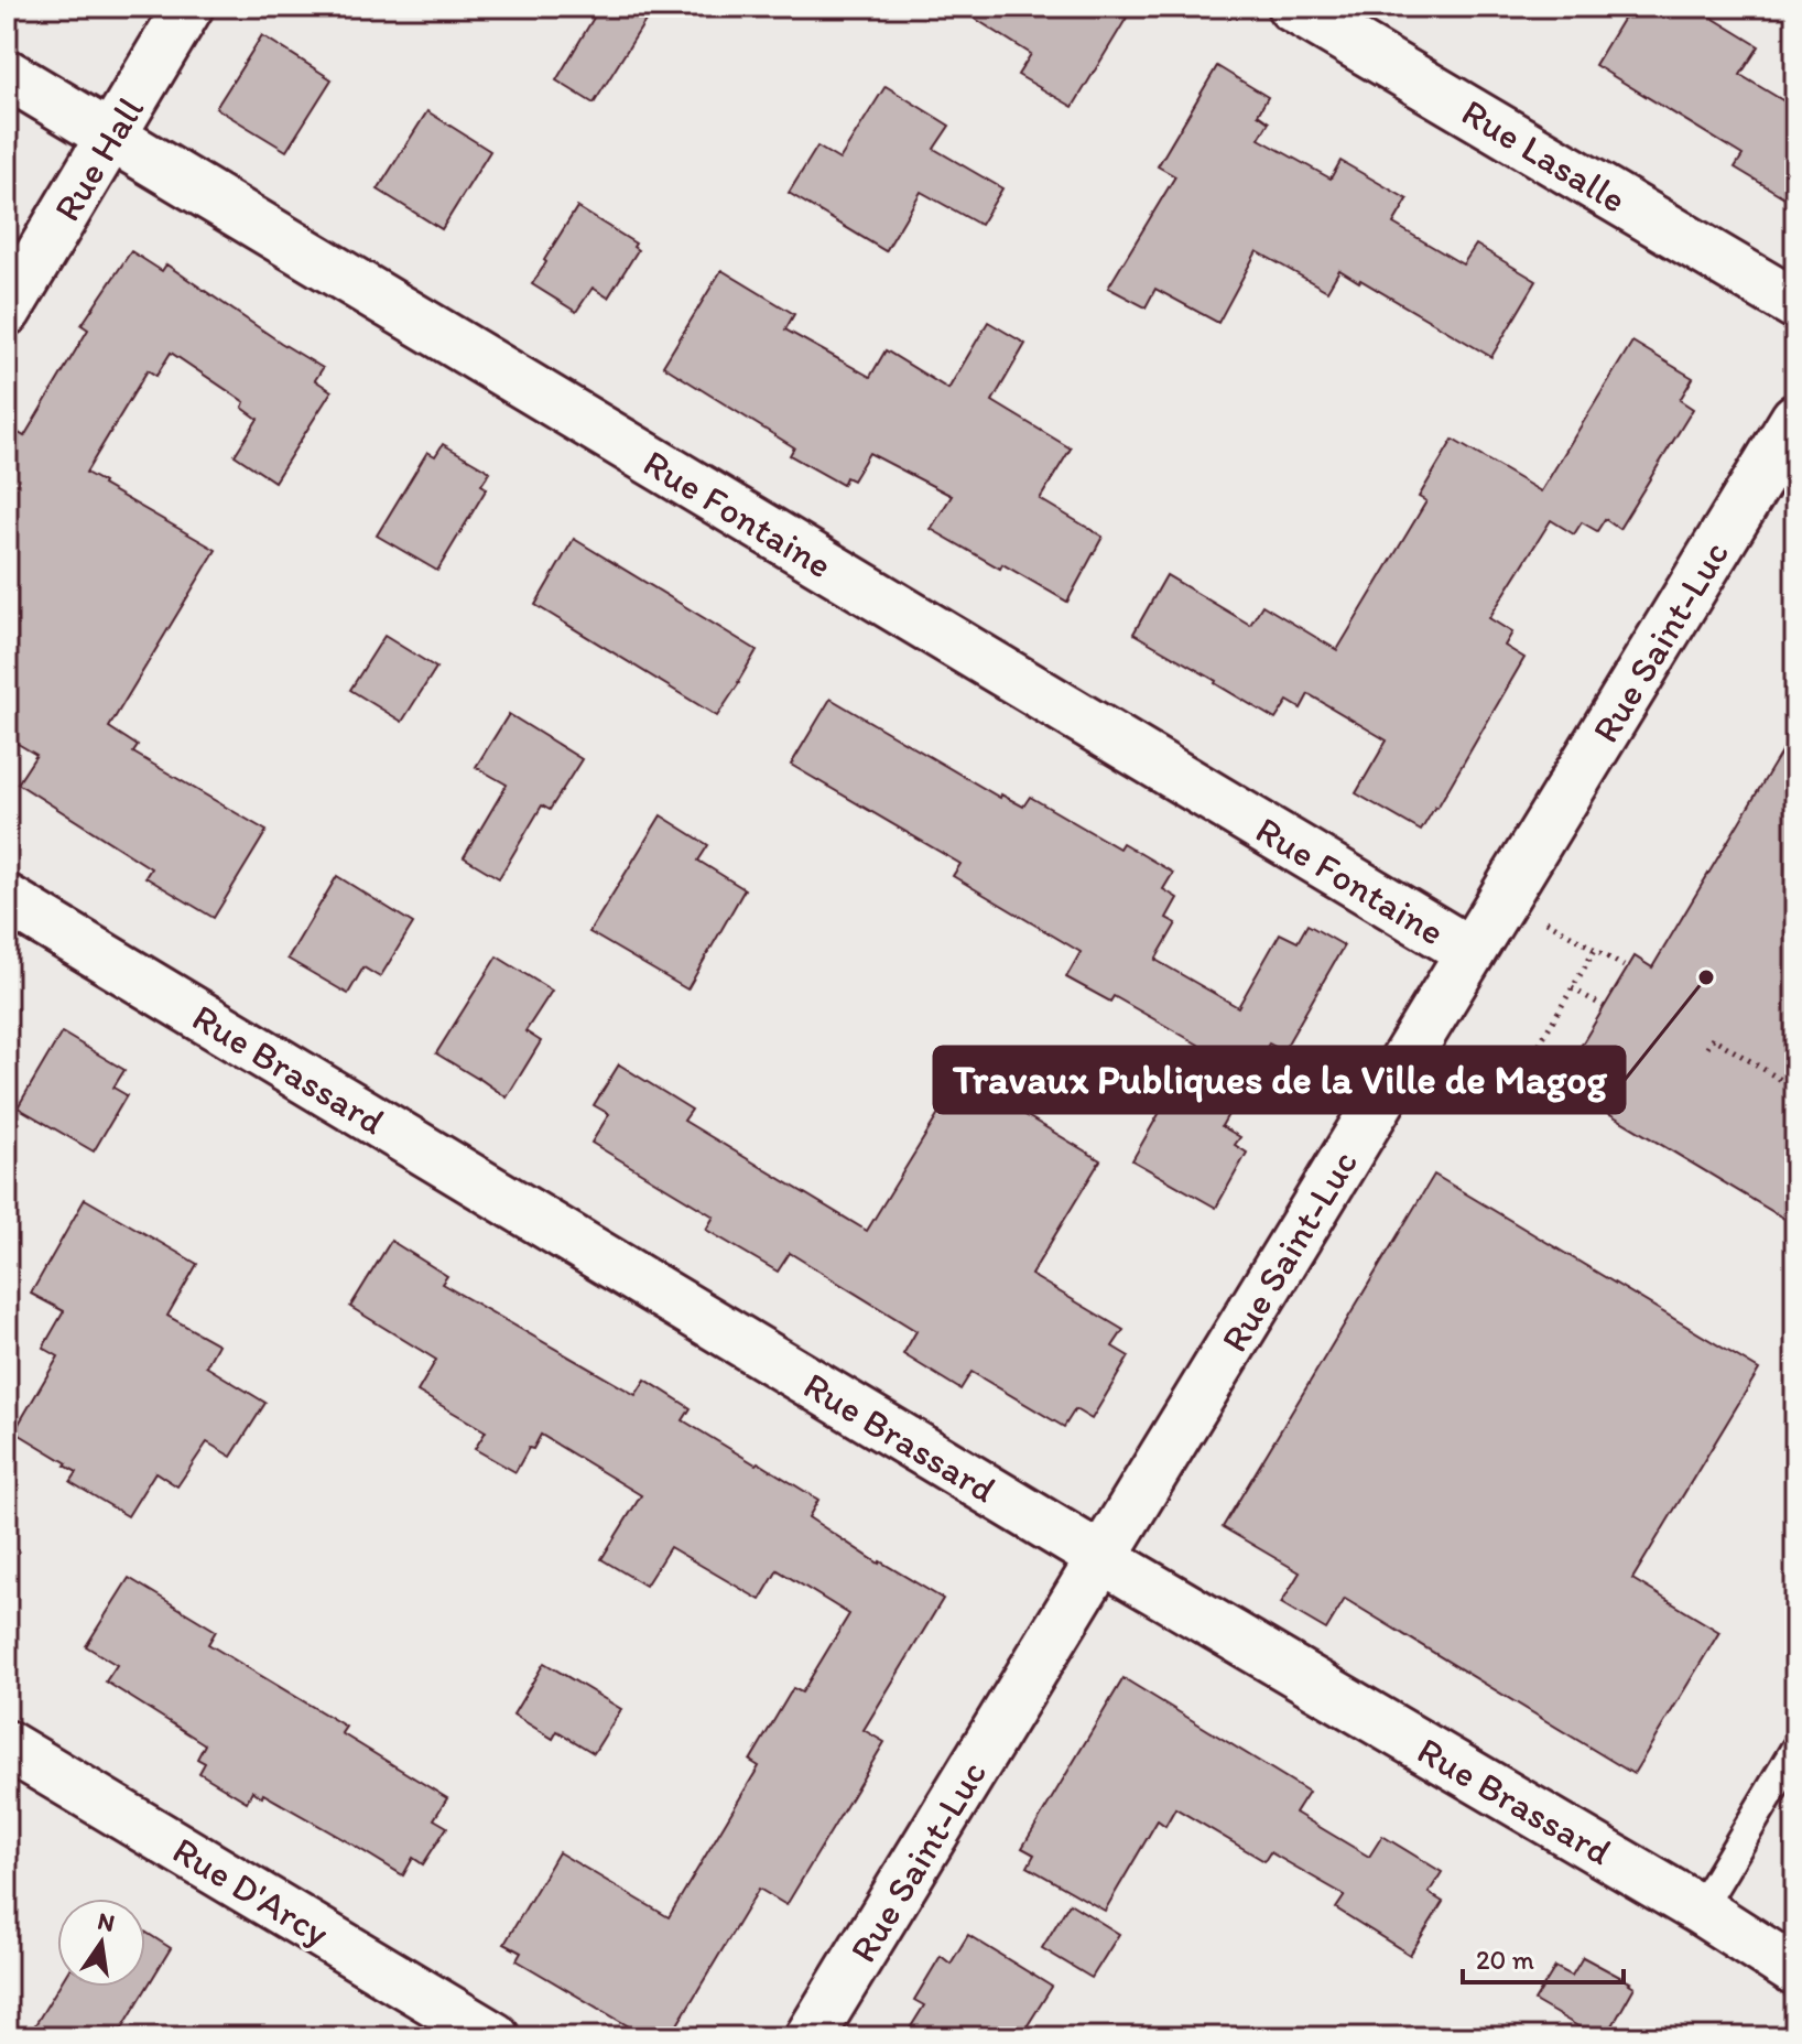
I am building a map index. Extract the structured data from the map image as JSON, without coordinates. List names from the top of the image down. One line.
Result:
{"streets":{"street":["Rue Lasalle","Rue Hall","Rue Fontaine","Rue Saint-Luc","Rue Brassard","Rue D'Arcy"]},"crossings":[["Rue Hall","Rue Fontaine"],["Rue Fontaine","Rue Saint-Luc"],["Rue Saint-Luc","Rue Brassard"]],"places":["Travaux Publiques de la Ville de Magog"],"scale_bar":"20 m","north":"top"}
